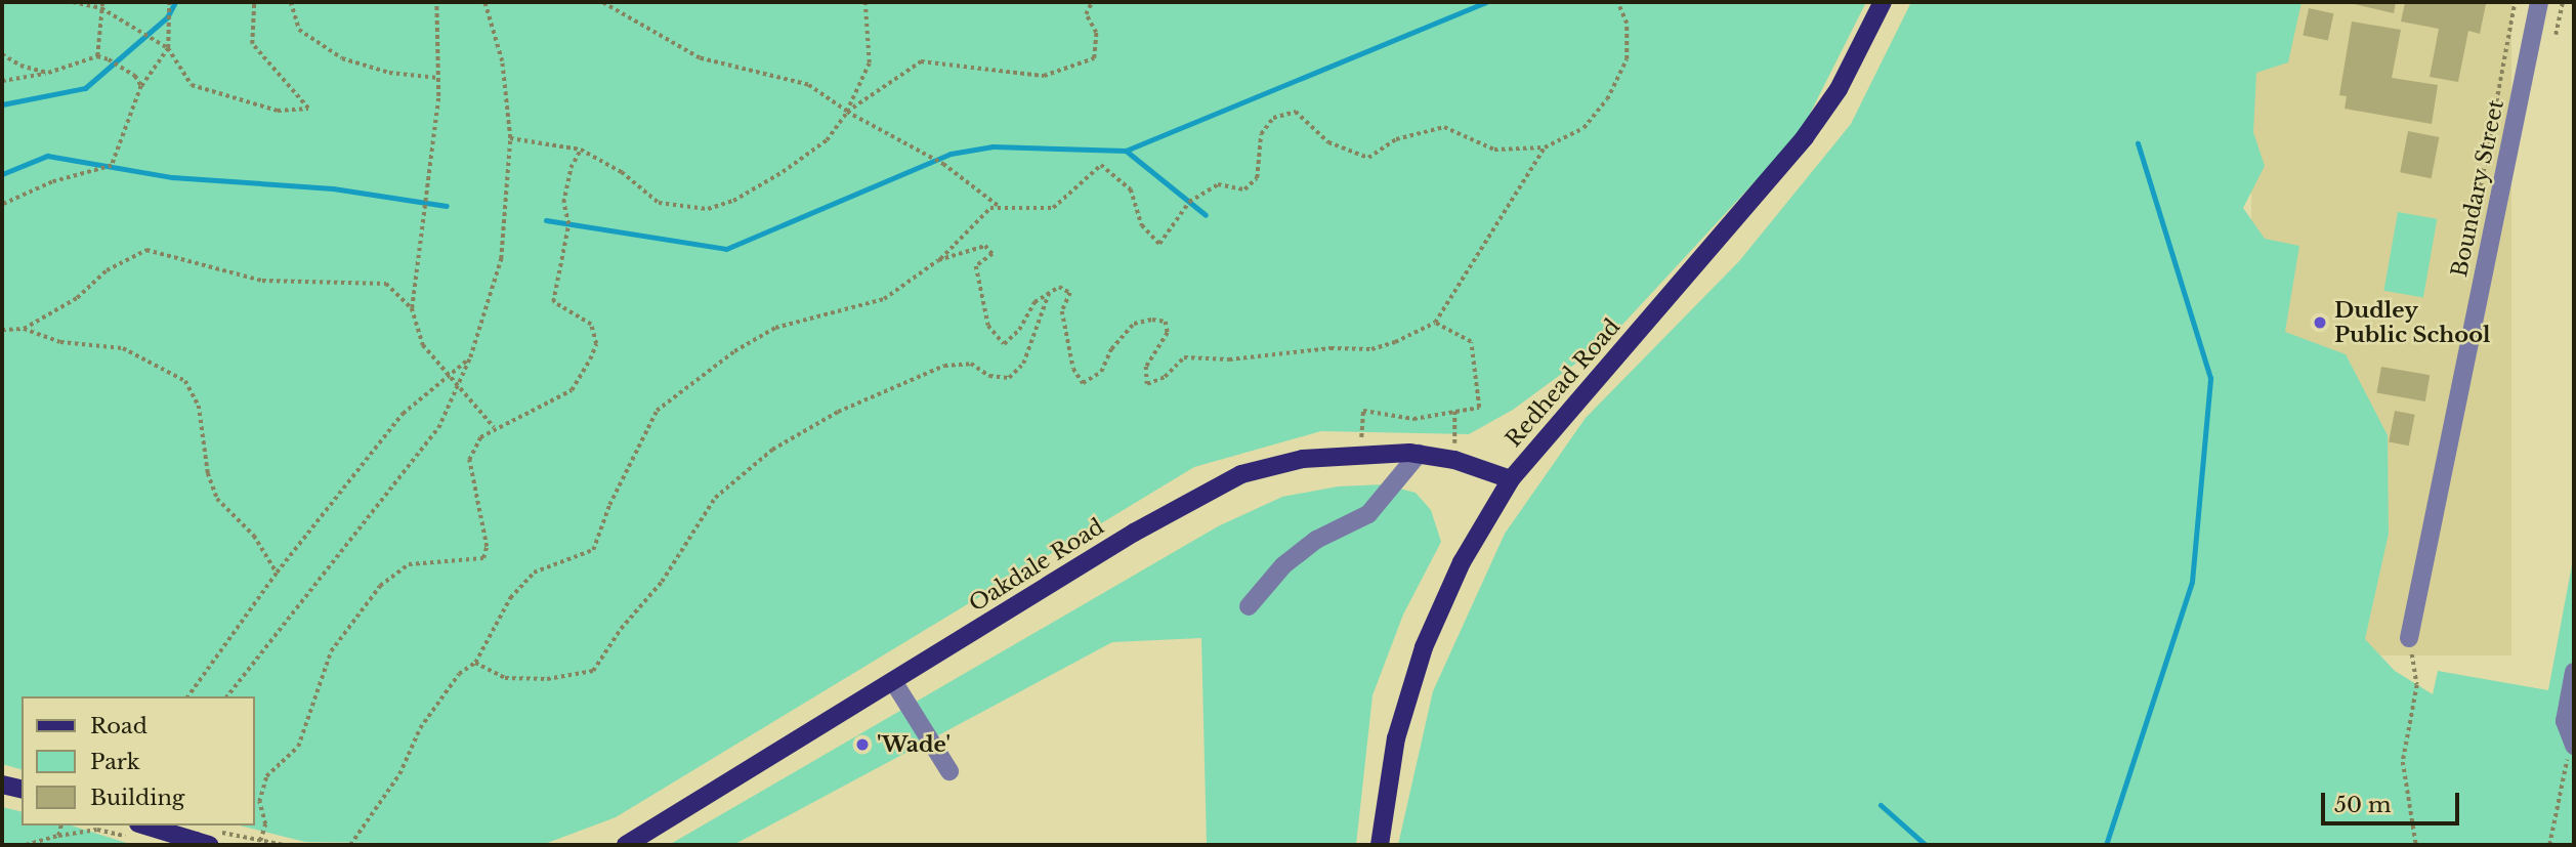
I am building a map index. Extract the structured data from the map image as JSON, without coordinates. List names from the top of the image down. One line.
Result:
{"streets":{"main road":["Redhead Road","Oakdale Road"],"street":["Boundary Street"]},"crossings":[["Redhead Road","Oakdale Road"]],"places":["Dudley Public School","'Wade'"],"legend":["Road","Park","Building"],"scale_bar":"50 m"}
